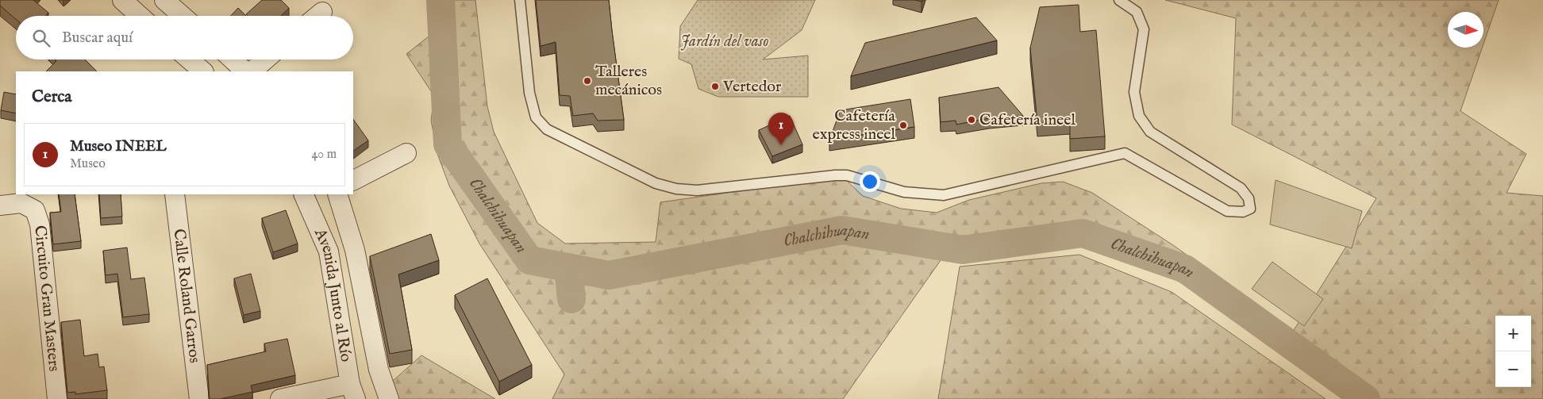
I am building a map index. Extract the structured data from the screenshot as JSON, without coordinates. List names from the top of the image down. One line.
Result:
{"streets":{"street":["Avenida Junto al Río","Calle Roland Garros","Circuito Gran Masters"]},"water":["Chalchihuapan"],"parks":["Jardín del vaso"],"places":["Talleres mecánicos","Vertedor","Cafetería ineel","Cafetería express ineel"],"north":"right","page":{"search":"Buscar aquí","heading":"Cerca","pins":"1","list":[{"mark":"1","name":"Museo INEEL","note":"Museo","value":"40 m"}],"map_buttons":["+","−"]}}
